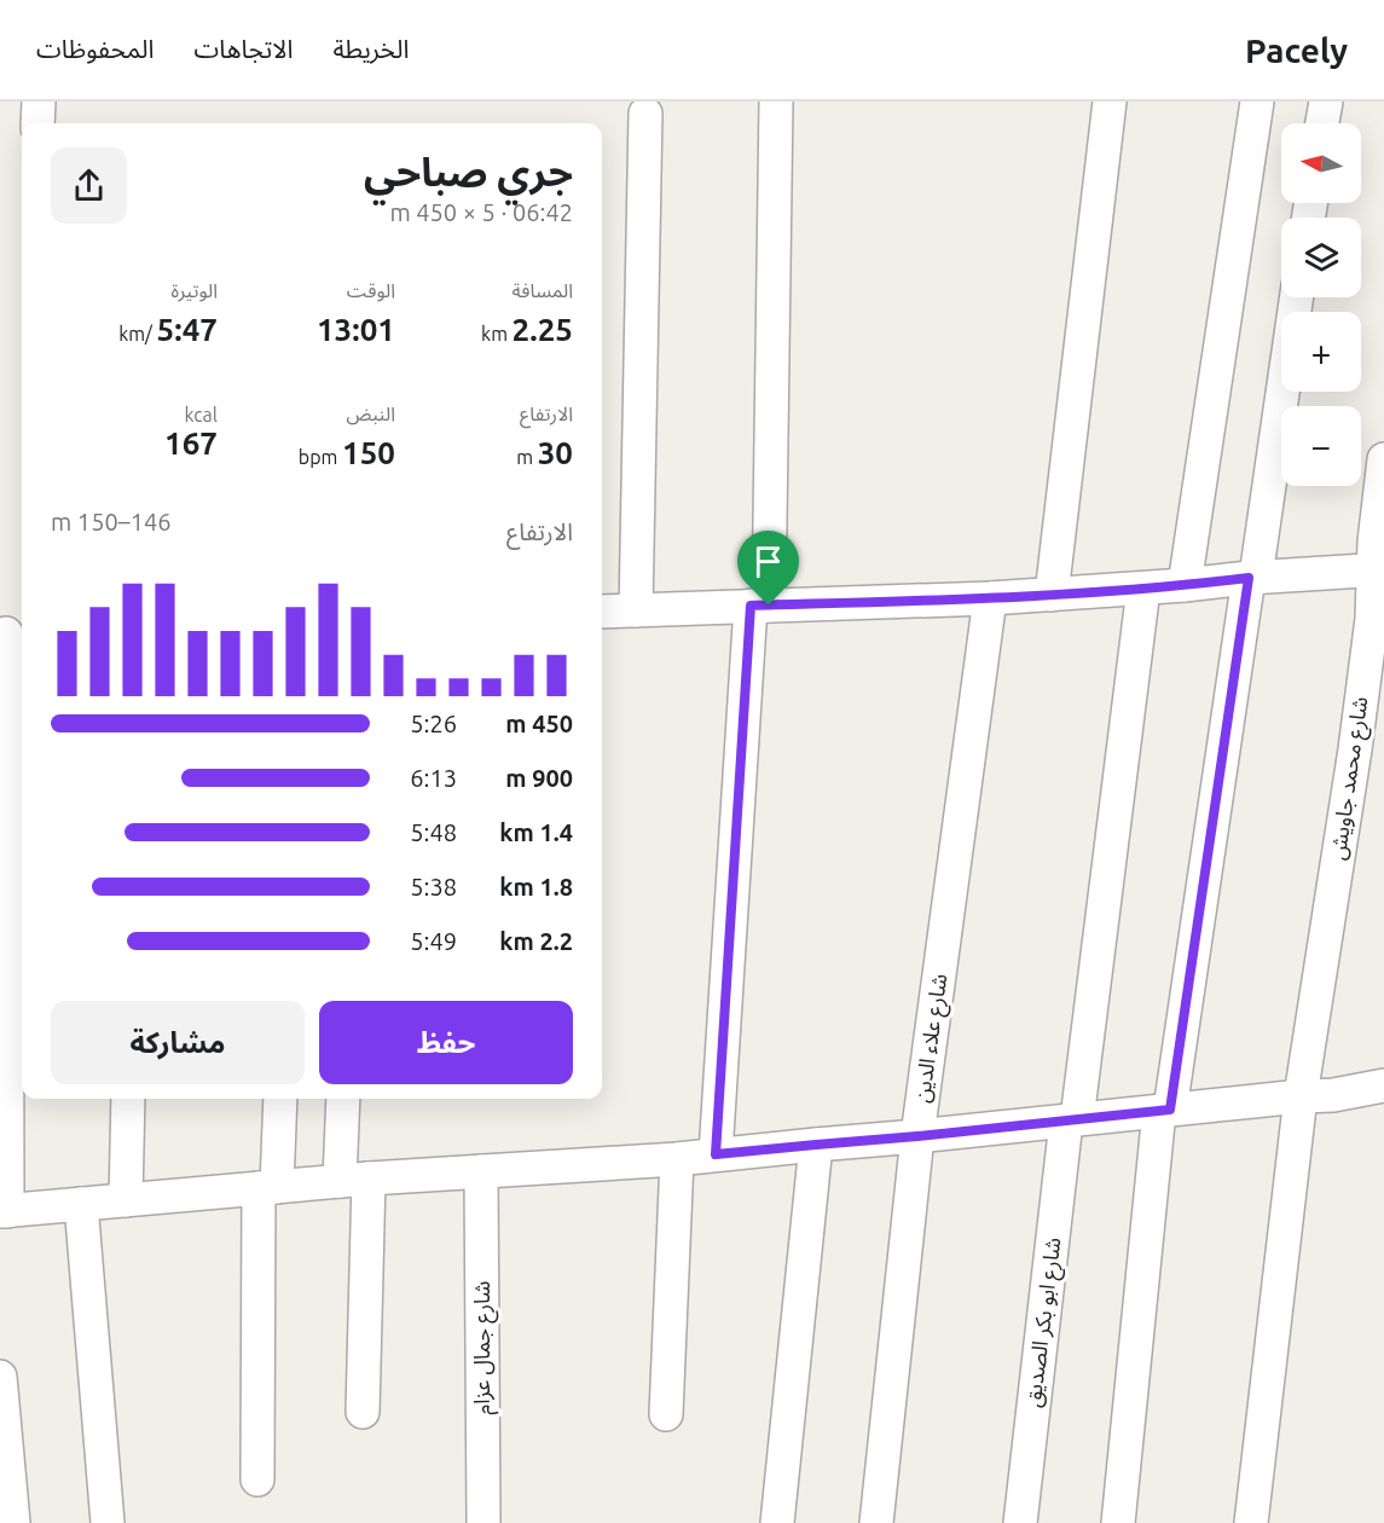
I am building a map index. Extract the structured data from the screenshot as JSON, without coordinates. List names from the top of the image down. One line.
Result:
{"streets":{"street":["شارع محمد جاويش","شارع علاء الدين","شارع ابو بكر الصديق","شارع جمال عزام"]},"north":"left","page":{"header":"Pacely","nav":["الخريطة","الاتجاهات","المحفوظات"],"map_buttons":["+","−"],"heading":["جري صباحي","06:42 · 5 × 450 m"],"stats":[["المسافة","2.25 km"],["الوقت","13:01"],["الوتيرة","5:47 /km"],["الارتفاع","30 m"],["النبض","150 bpm"],["kcal","167"]],"chart":["الارتفاع","146–150 m"],"list":[{"name":"450 m","note":"5:26"},{"name":"900 m","note":"6:13"},{"name":"1.4 km","note":"5:48"},{"name":"1.8 km","note":"5:38"},{"name":"2.2 km","note":"5:49"}],"buttons":["حفظ","مشاركة"]}}
